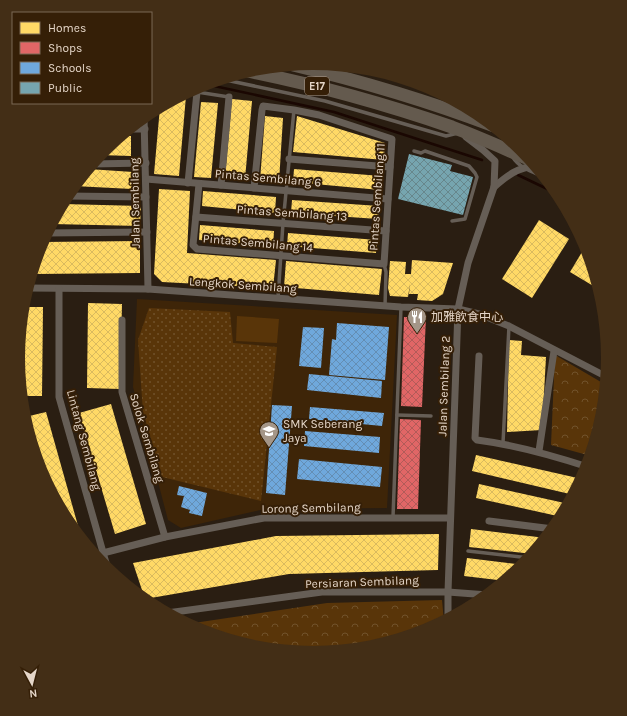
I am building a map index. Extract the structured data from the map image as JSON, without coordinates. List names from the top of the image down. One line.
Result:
{"streets":{"highway":["E17"],"street":["Pintas Sembilang 6","Pintas Sembilang 11","Jalan Sembilang","Pintas Sembilang 13","Pintas Sembilang 14","Lengkok Sembilang","Jalan Sembilang 2","Solok Sembilang","Lintang Sembilang","Lorong Sembilang","Persiaran Sembilang"]},"crossings":[["E17","Jalan Sembilang 2"],["Pintas Sembilang 6","Pintas Sembilang 11"],["Pintas Sembilang 6","Jalan Sembilang"],["Pintas Sembilang 6","Pintas Sembilang 14"],["Pintas Sembilang 11","Pintas Sembilang 13"],["Pintas Sembilang 11","Pintas Sembilang 14"],["Jalan Sembilang","Lengkok Sembilang"],["Pintas Sembilang 13","Pintas Sembilang 14"],["Lengkok Sembilang","Jalan Sembilang 2"],["Lengkok Sembilang","Lintang Sembilang"],["Jalan Sembilang 2","Lorong Sembilang"],["Jalan Sembilang 2","Persiaran Sembilang"],["Solok Sembilang","Lorong Sembilang"],["Lintang Sembilang","Lorong Sembilang"]],"places":{"restaurant":["加雅飲食中心"],"school or university":["SMK Seberang Jaya"]},"legend":["Homes","Shops","Schools","Public"],"north":"bottom"}
